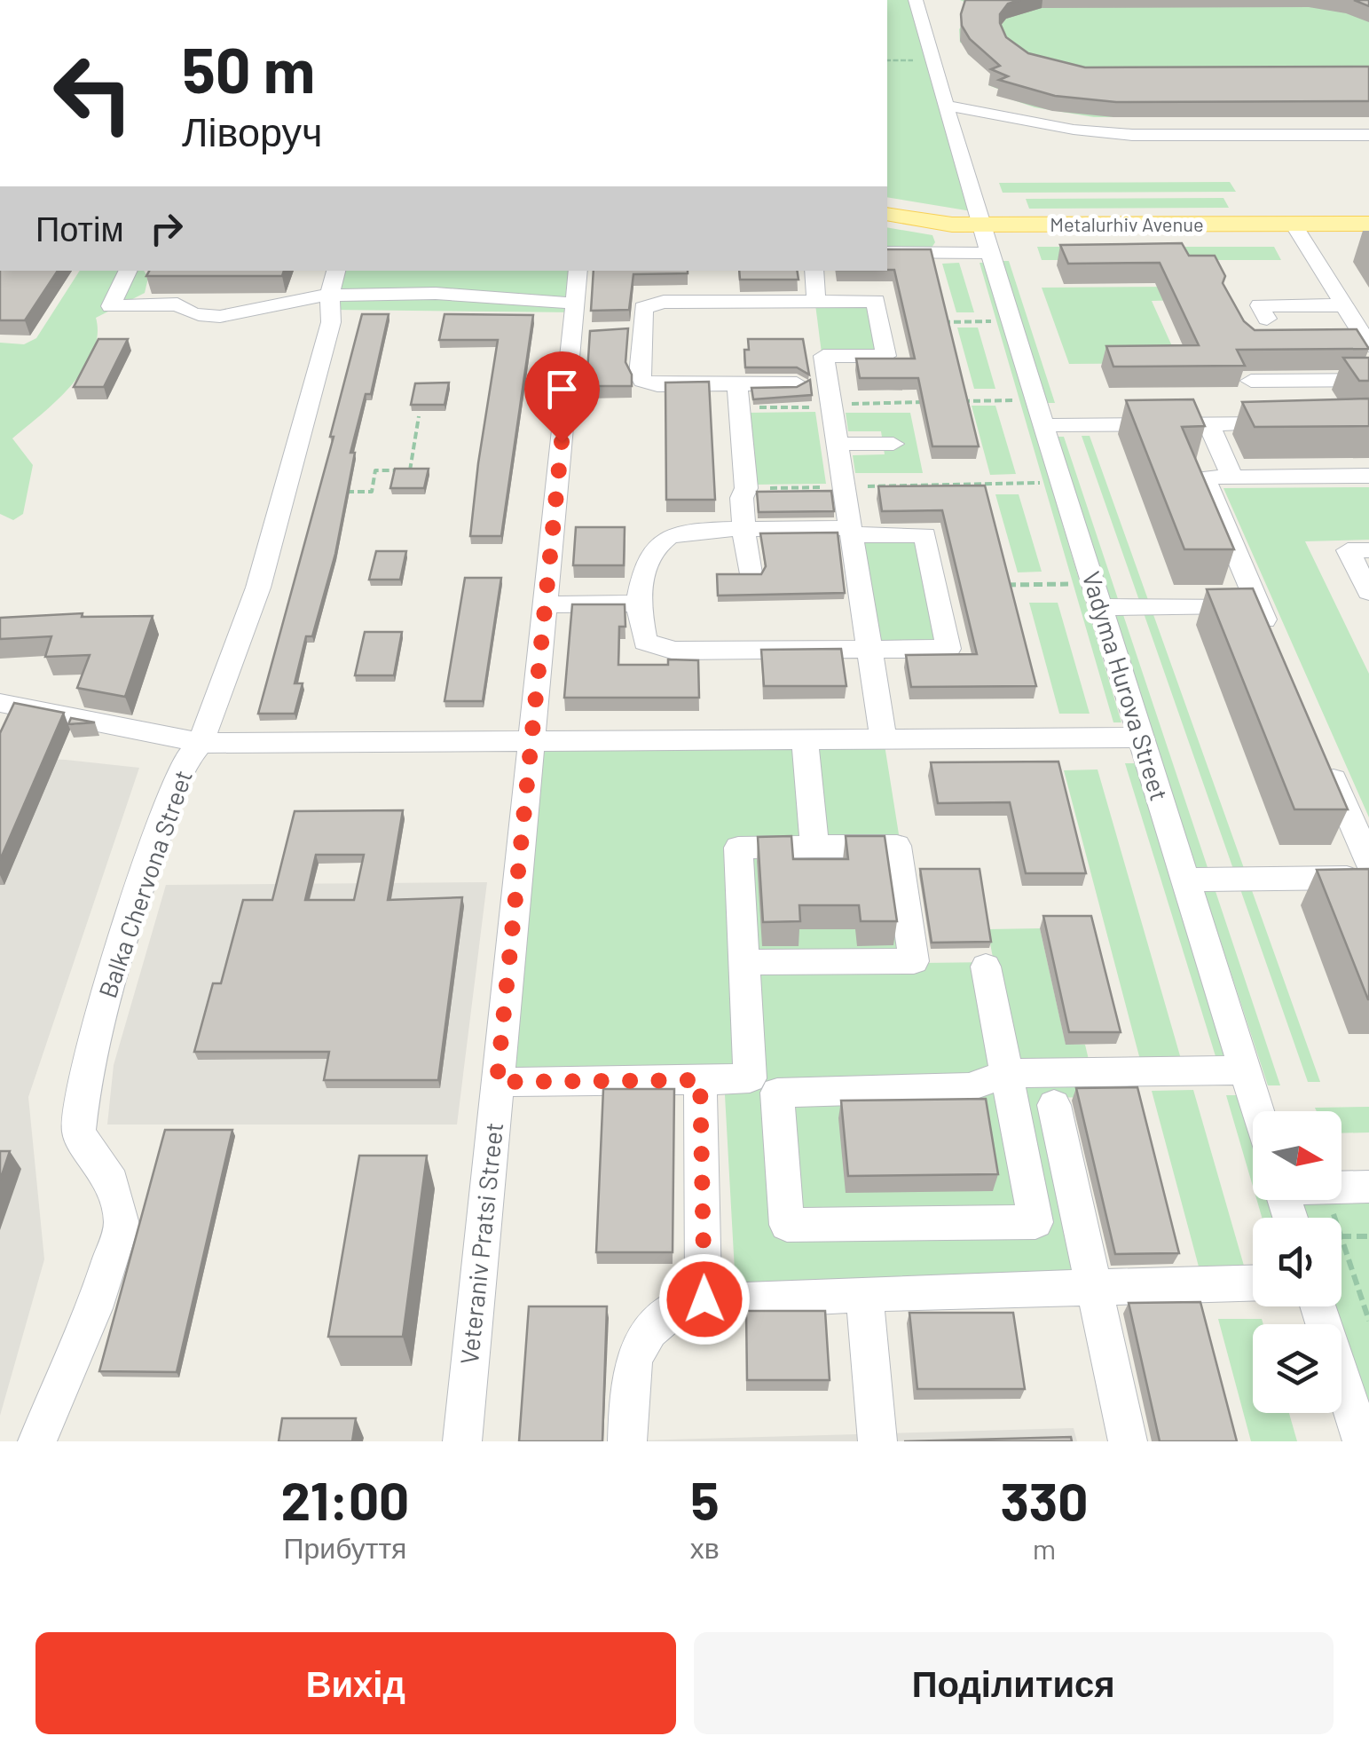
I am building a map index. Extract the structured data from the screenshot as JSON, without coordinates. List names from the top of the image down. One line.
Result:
{"streets":{"main road":["Metalurhiv Avenue"],"street":["Vadyma Hurova Street","Balka Chervona Street","Veteraniv Pratsi Street"]},"crossings":[["Metalurhiv Avenue","Vadyma Hurova Street"]],"north":"right","page":{"turn":["50 m","Ліворуч"],"then":"Потім","eta":["21:00","Прибуття","5","хв","330","m"],"buttons":["Вихід","Поділитися"]}}
